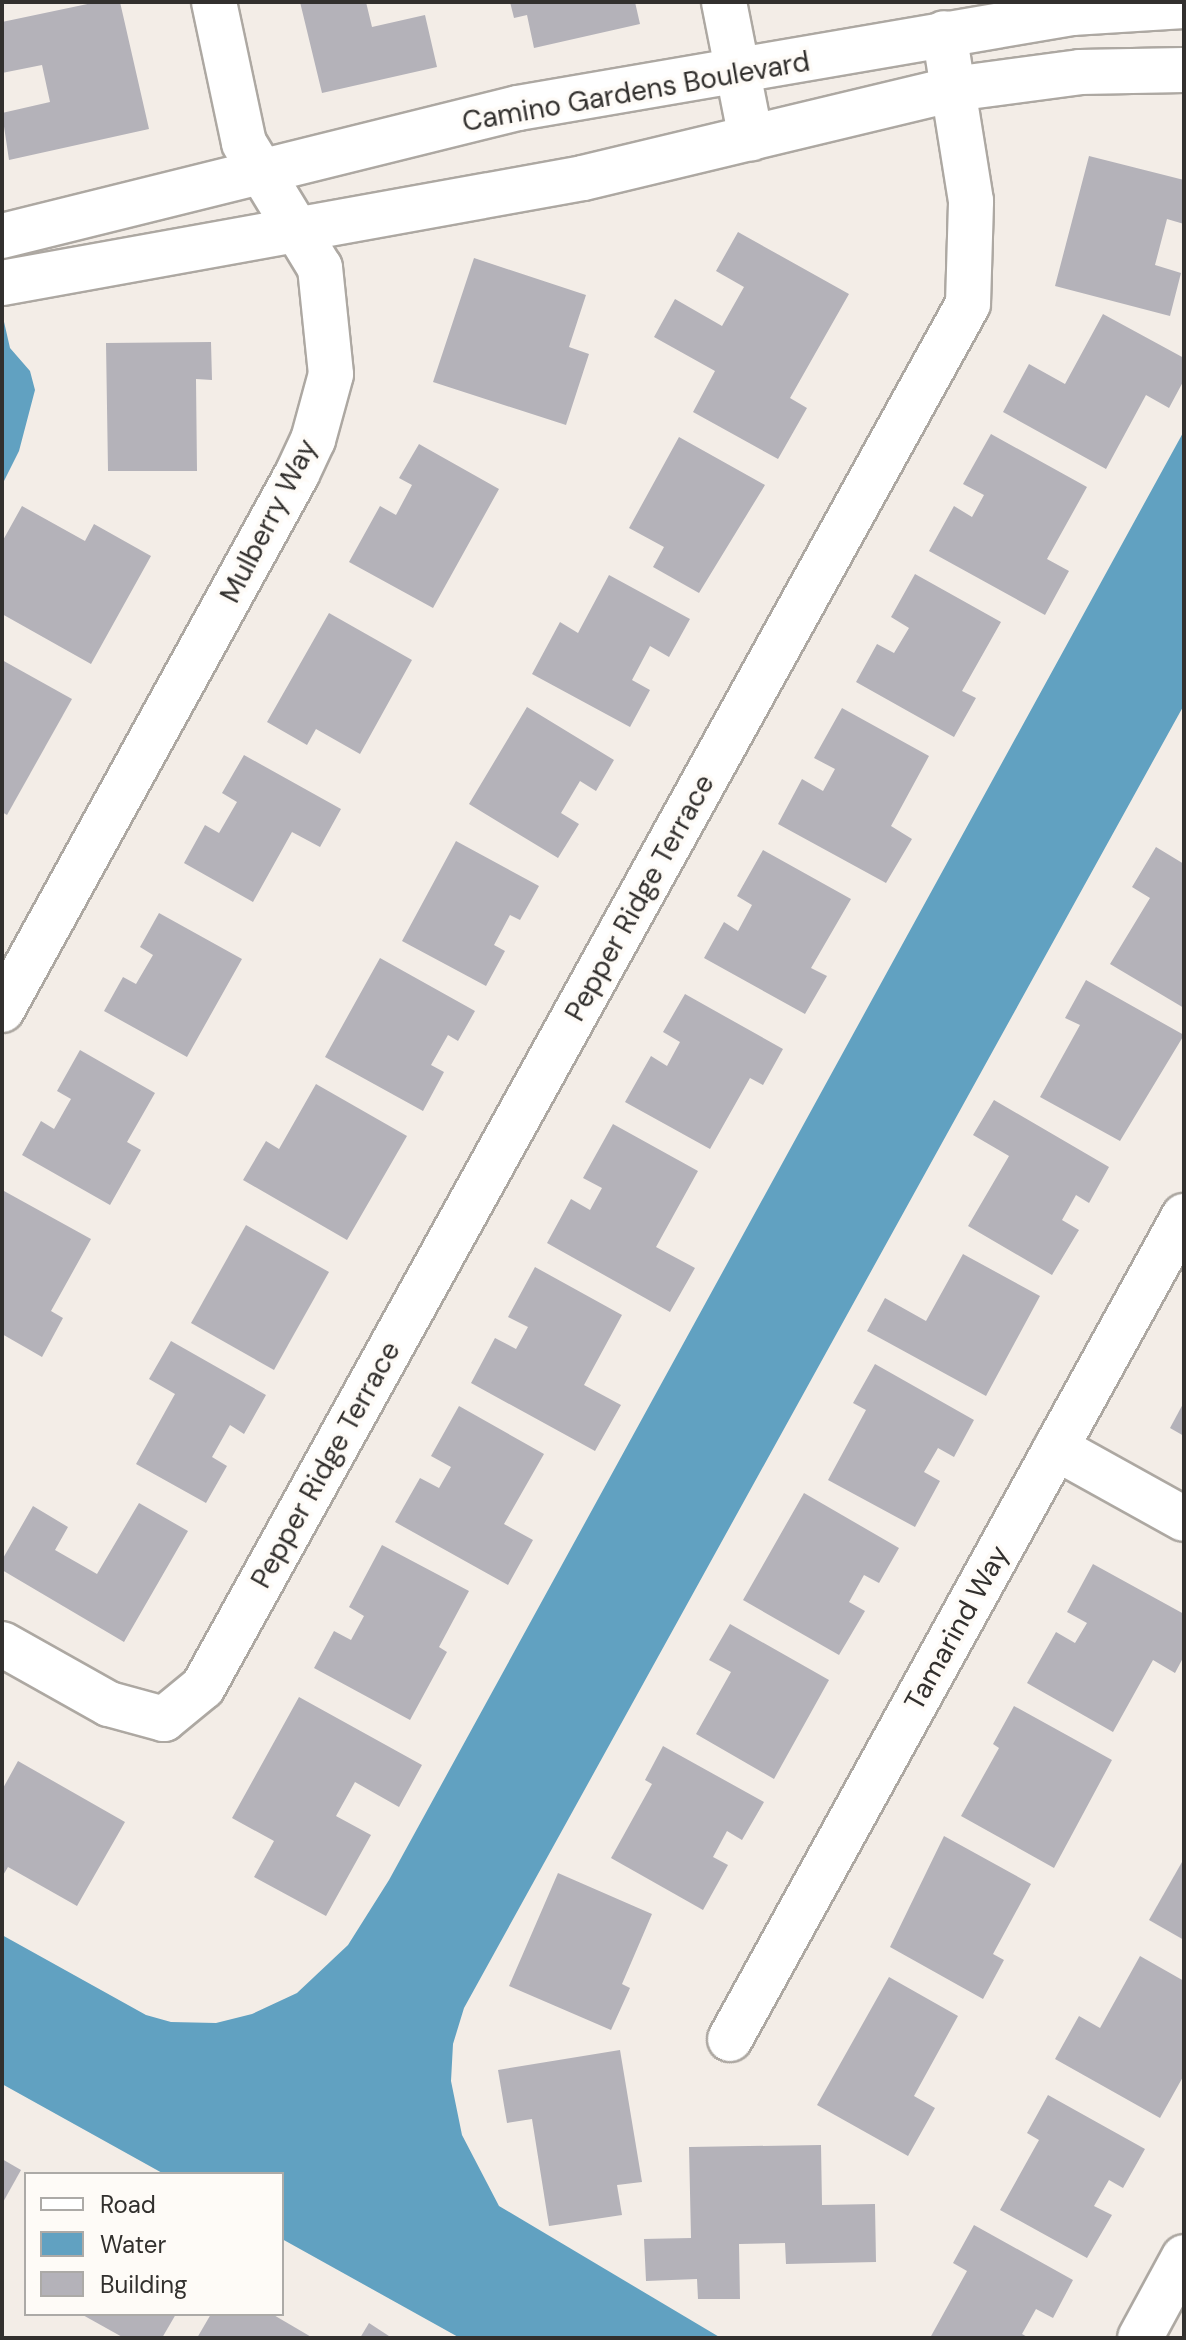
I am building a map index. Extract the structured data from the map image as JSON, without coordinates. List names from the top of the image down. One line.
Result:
{"streets":{"street":["Camino Gardens Boulevard","Mulberry Way","Pepper Ridge Terrace","Tamarind Way"]},"crossings":[["Camino Gardens Boulevard","Mulberry Way"],["Camino Gardens Boulevard","Pepper Ridge Terrace"]],"legend":["Road","Water","Building"]}
